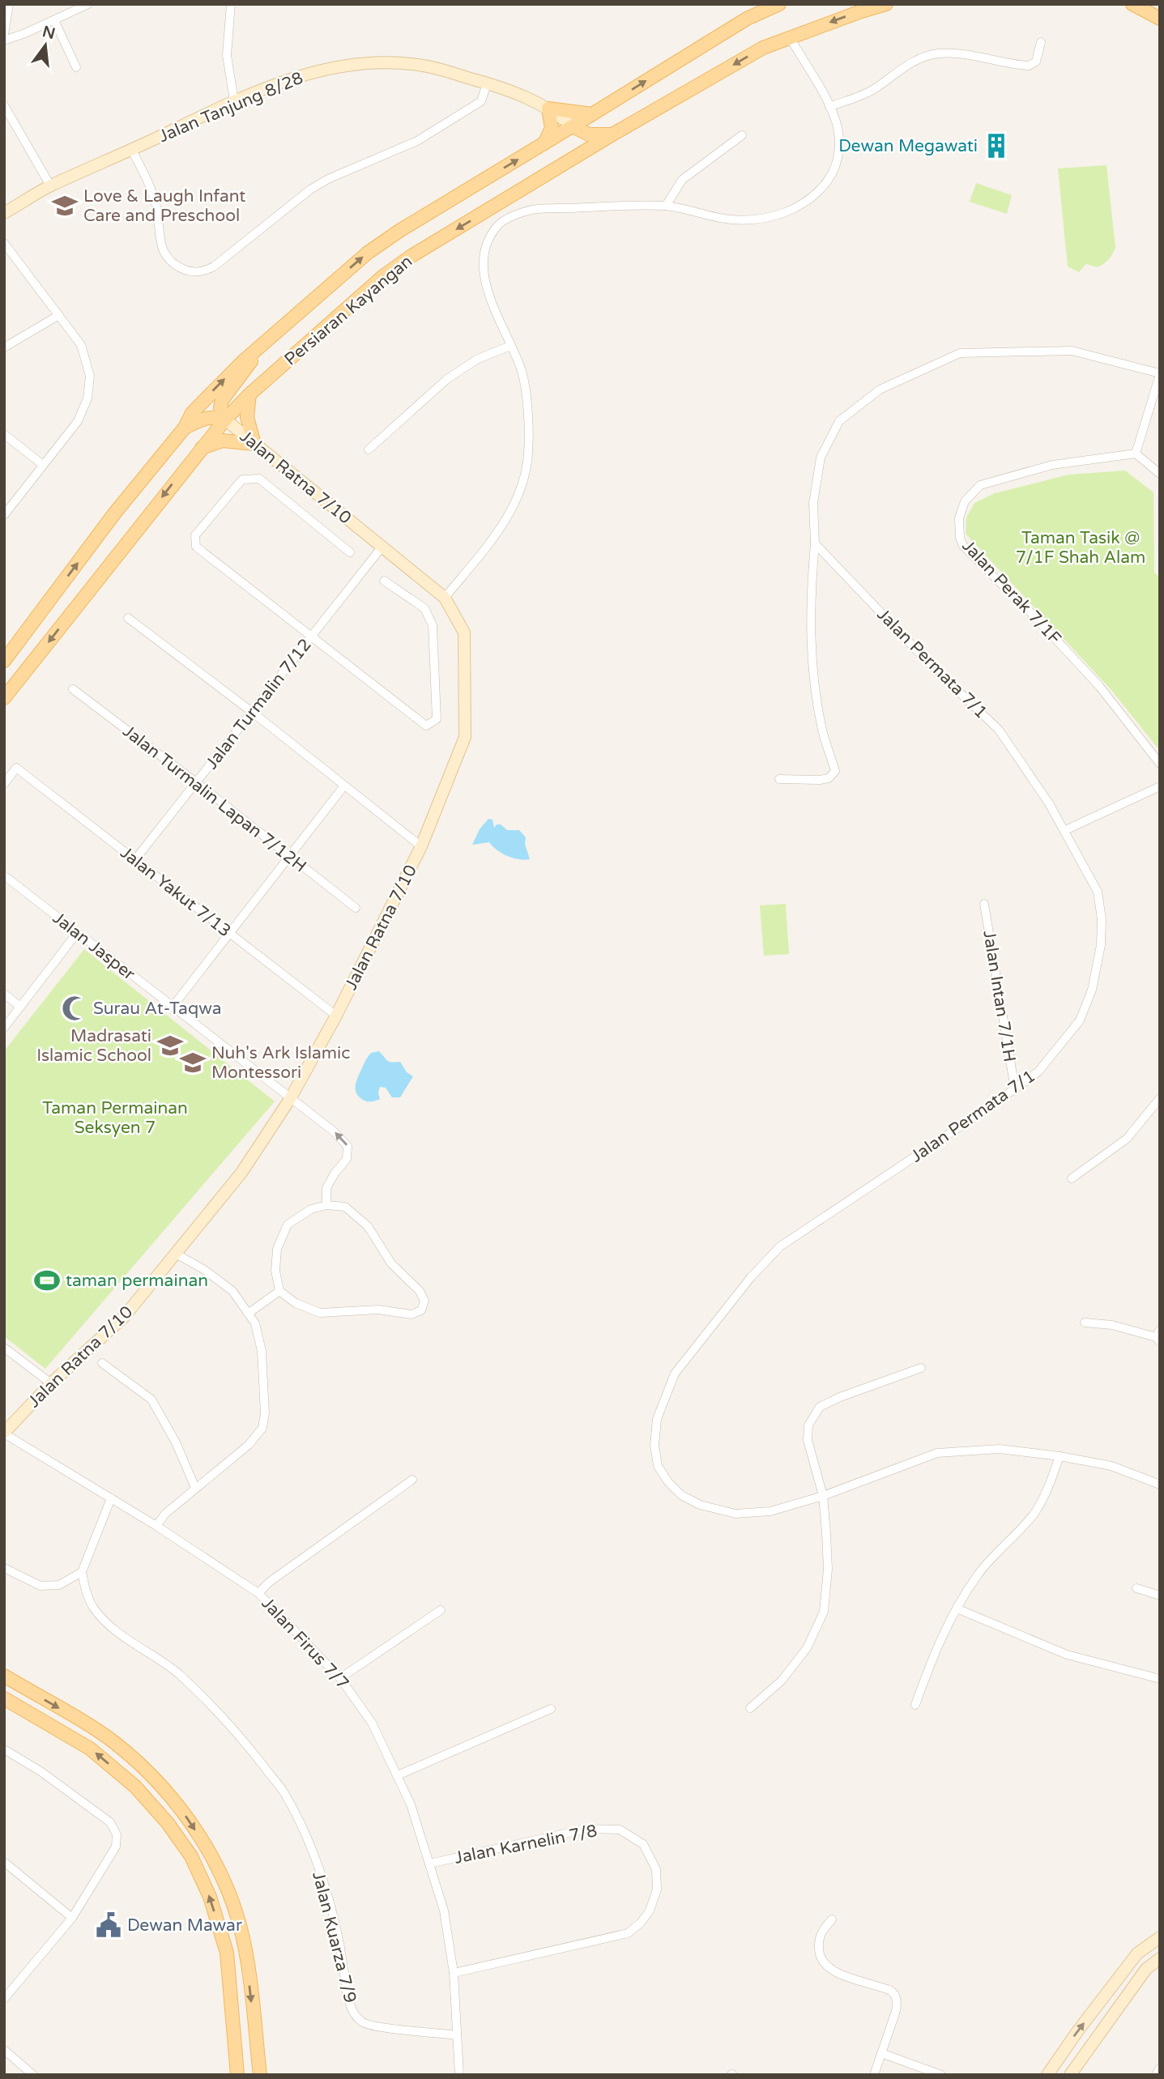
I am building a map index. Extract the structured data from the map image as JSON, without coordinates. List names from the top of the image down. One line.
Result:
{"streets":{"main road":["Persiaran Kayangan"],"street":["Jalan Tanjung 8/28","Jalan Ratna 7/10","Jalan Perak 7/1F","Jalan Permata 7/1","Jalan Turmalin 7/12","Jalan Turmalin Lapan 7/12H","Jalan Yakut 7/13","Jalan Jasper","Jalan Intan 7/1H","Jalan Firus 7/7","Jalan Karnelin 7/8","Jalan Kuarza 7/9"]},"crossings":[["Jalan Tanjung 8/28","Persiaran Kayangan"],["Persiaran Kayangan","Jalan Ratna 7/10"],["Jalan Ratna 7/10","Jalan Turmalin 7/12"],["Jalan Ratna 7/10","Jalan Yakut 7/13"],["Jalan Ratna 7/10","Jalan Jasper"],["Jalan Ratna 7/10","Jalan Firus 7/7"],["Jalan Permata 7/1","Jalan Intan 7/1H"],["Jalan Turmalin 7/12","Jalan Turmalin Lapan 7/12H"],["Jalan Turmalin 7/12","Jalan Yakut 7/13"],["Jalan Firus 7/7","Jalan Karnelin 7/8"],["Jalan Firus 7/7","Jalan Kuarza 7/9"]],"parks":["Taman Tasik @ 7/1F Shah Alam","Taman Permainan Seksyen 7"],"places":{"building":["Dewan Megawati"],"school or university":["Love & Laugh Infant Care and Preschool","Madrasati Islamic School","Nuh's Ark Islamic Montessori"],"mosque":["Surau At-Taqwa"],"sports":["taman permainan"],"public building":["Dewan Mawar"]},"north":"top"}
